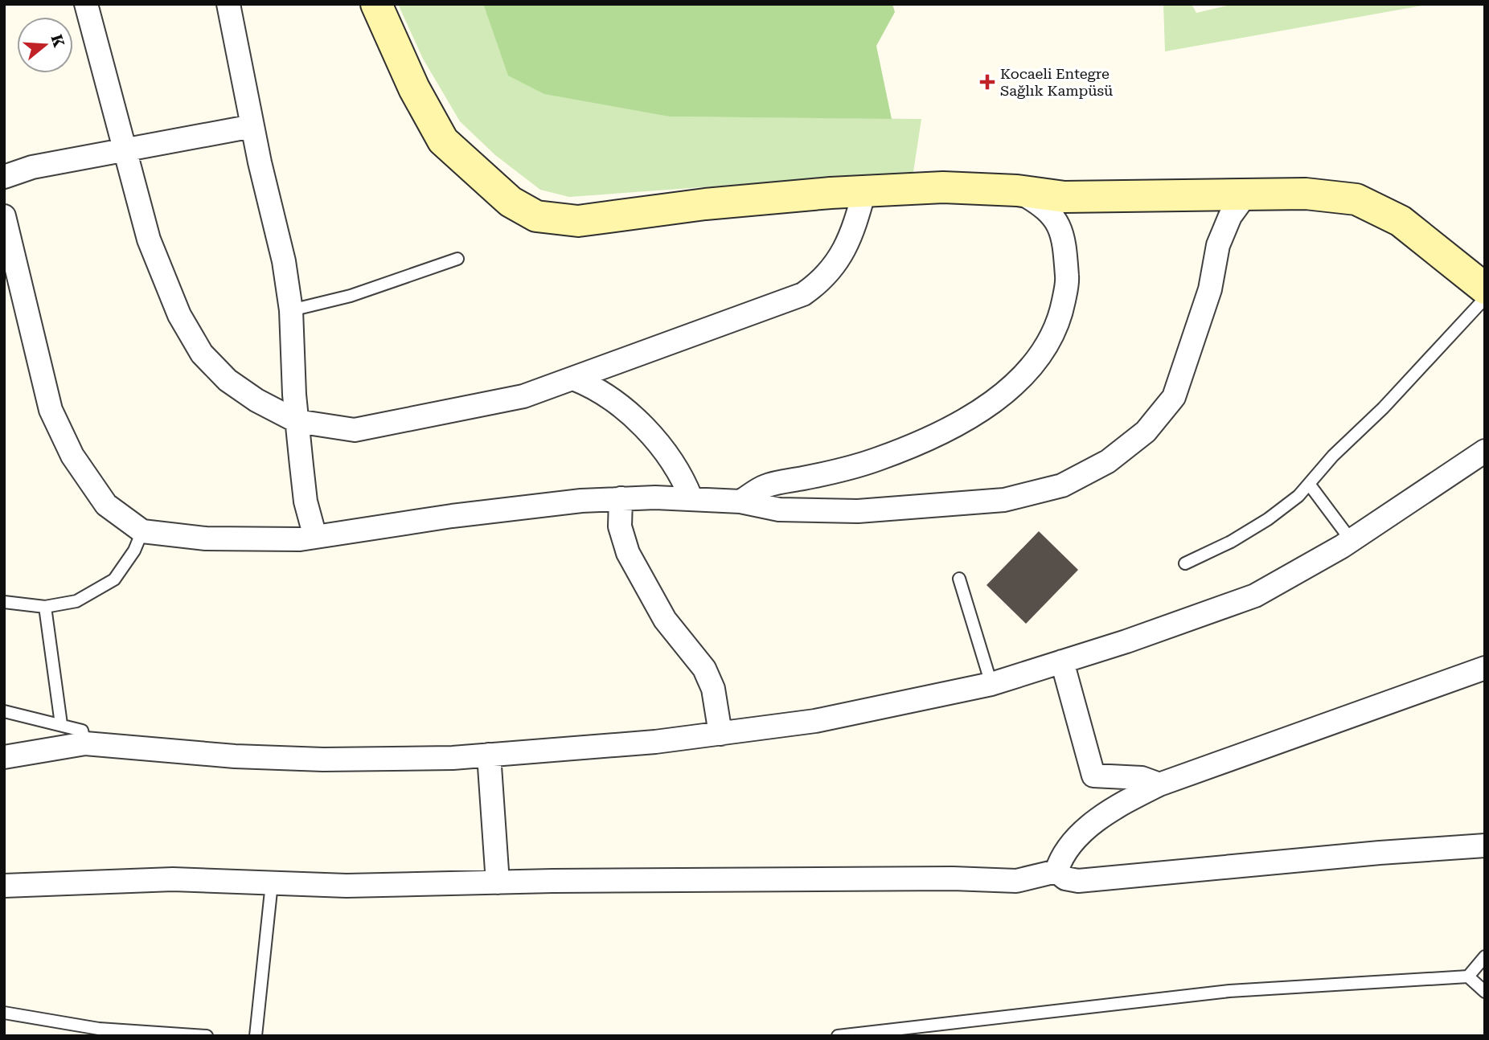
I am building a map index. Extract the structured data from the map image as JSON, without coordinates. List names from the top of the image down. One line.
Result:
{"places":{"health":["Kocaeli Entegre Sağlık Kampüsü"]},"north":"right"}
